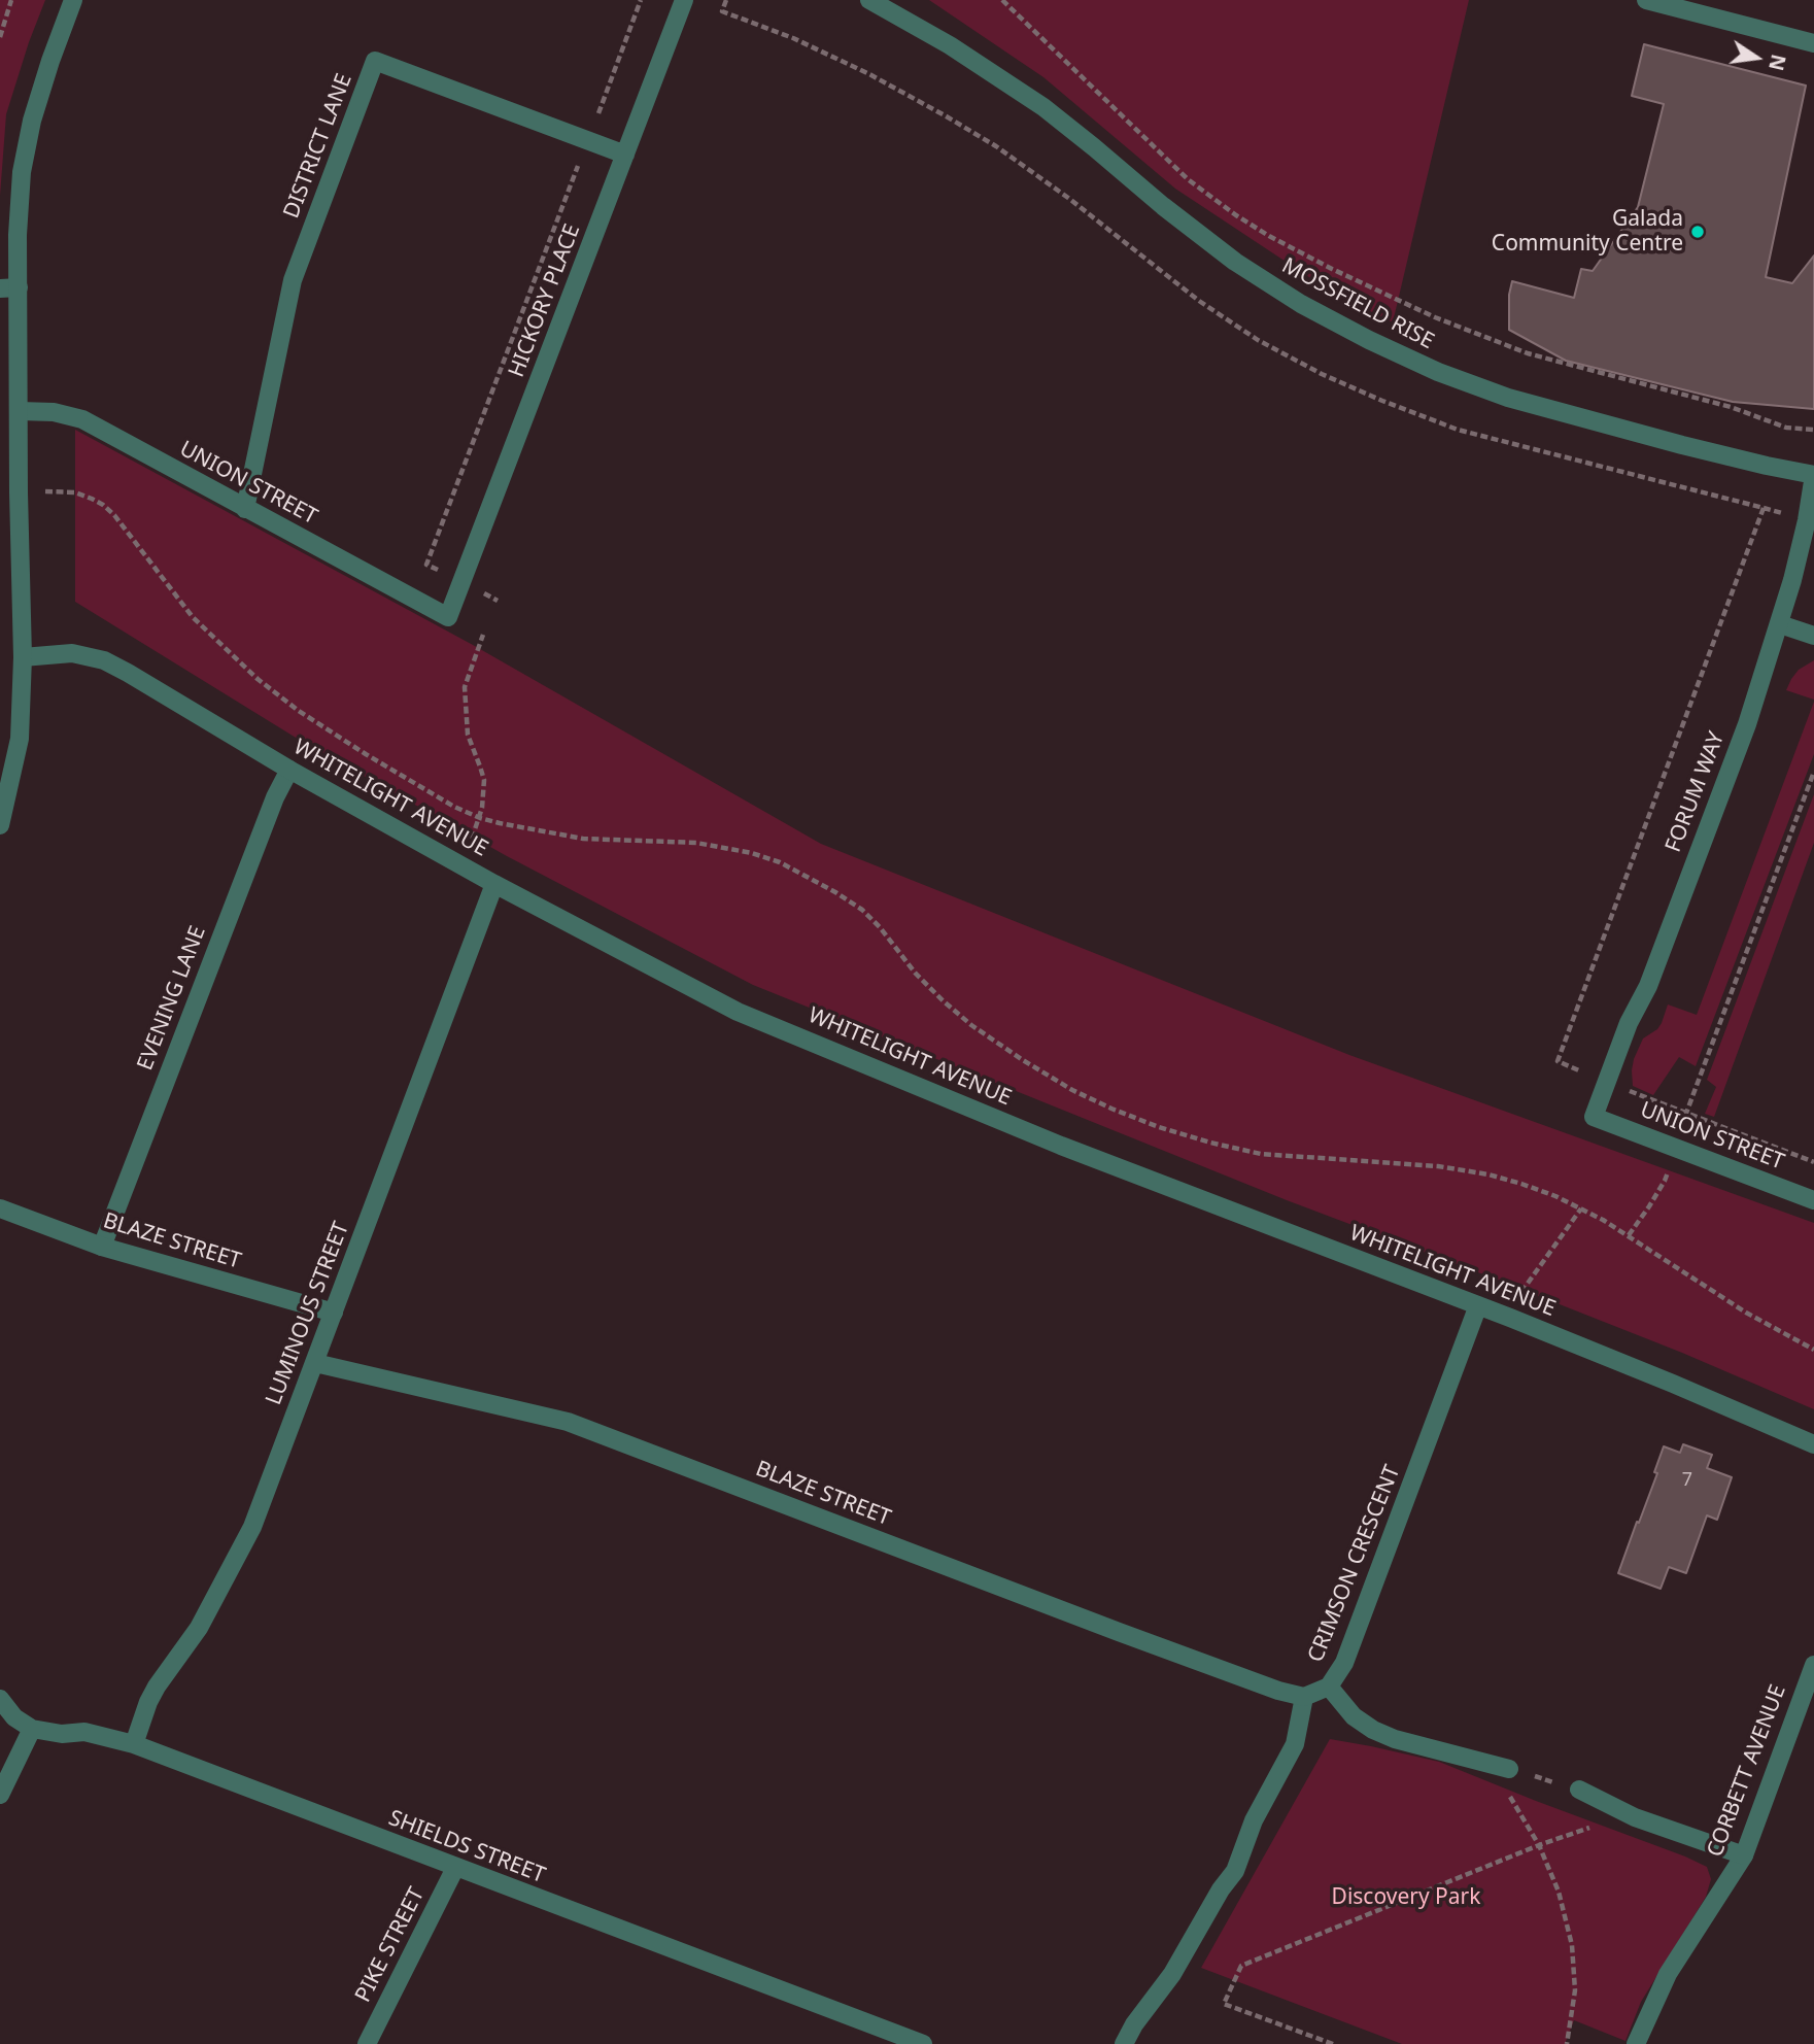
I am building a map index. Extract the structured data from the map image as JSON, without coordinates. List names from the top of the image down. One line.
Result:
{"streets":{"street":["DISTRICT LANE","HICKORY PLACE","MOSSFIELD RISE","UNION STREET","FORUM WAY","WHITELIGHT AVENUE","EVENING LANE","BLAZE STREET","LUMINOUS STREET","CRIMSON CRESCENT","CORBETT AVENUE","SHIELDS STREET","PIKE STREET"]},"crossings":[["DISTRICT LANE","HICKORY PLACE"],["DISTRICT LANE","UNION STREET"],["HICKORY PLACE","UNION STREET"],["MOSSFIELD RISE","FORUM WAY"],["UNION STREET","FORUM WAY"],["WHITELIGHT AVENUE","EVENING LANE"],["WHITELIGHT AVENUE","LUMINOUS STREET"],["WHITELIGHT AVENUE","CRIMSON CRESCENT"],["EVENING LANE","BLAZE STREET"],["BLAZE STREET","LUMINOUS STREET"],["BLAZE STREET","CRIMSON CRESCENT"],["LUMINOUS STREET","SHIELDS STREET"],["SHIELDS STREET","PIKE STREET"]],"parks":["Discovery Park"],"places":["Galada Community Centre"],"house_numbers":["7"],"north":"right"}
